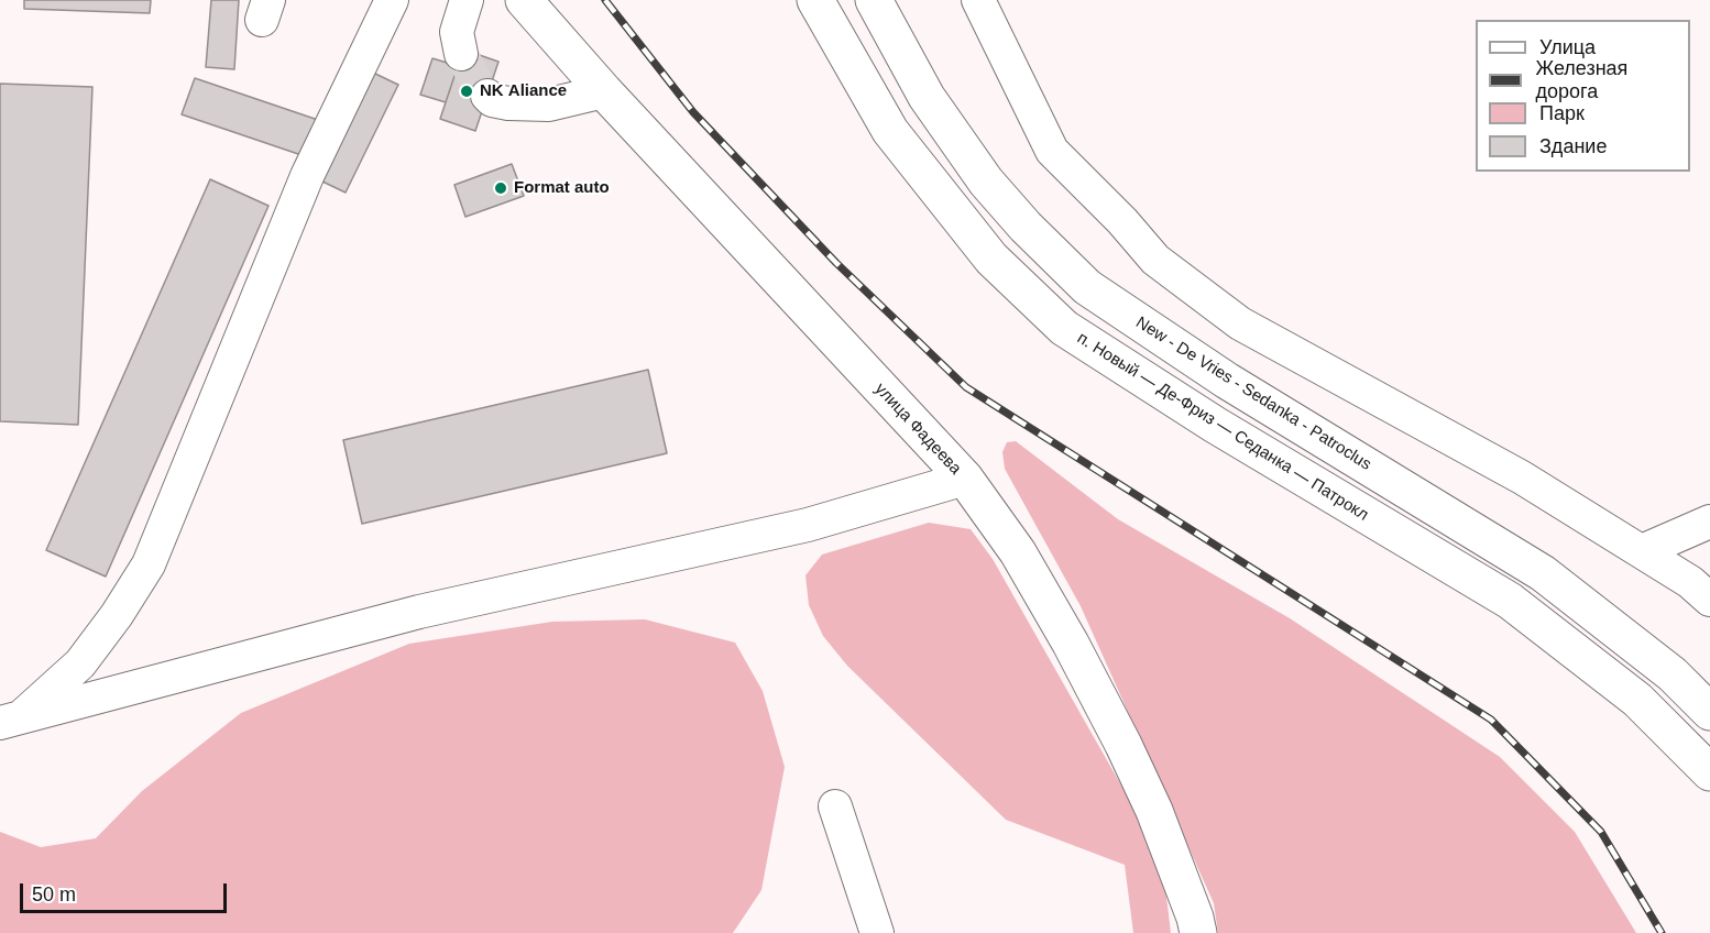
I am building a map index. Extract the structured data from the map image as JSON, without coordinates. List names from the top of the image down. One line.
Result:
{"streets":{"main road":["New - De Vries - Sedanka - Patroclus","п. Новый — Де-Фриз — Седанка — Патрокл","улица Фадеева"]},"places":["NK Aliance","Format auto"],"legend":["Улица","Железная дорога","Парк","Здание"],"scale_bar":"50 m"}
